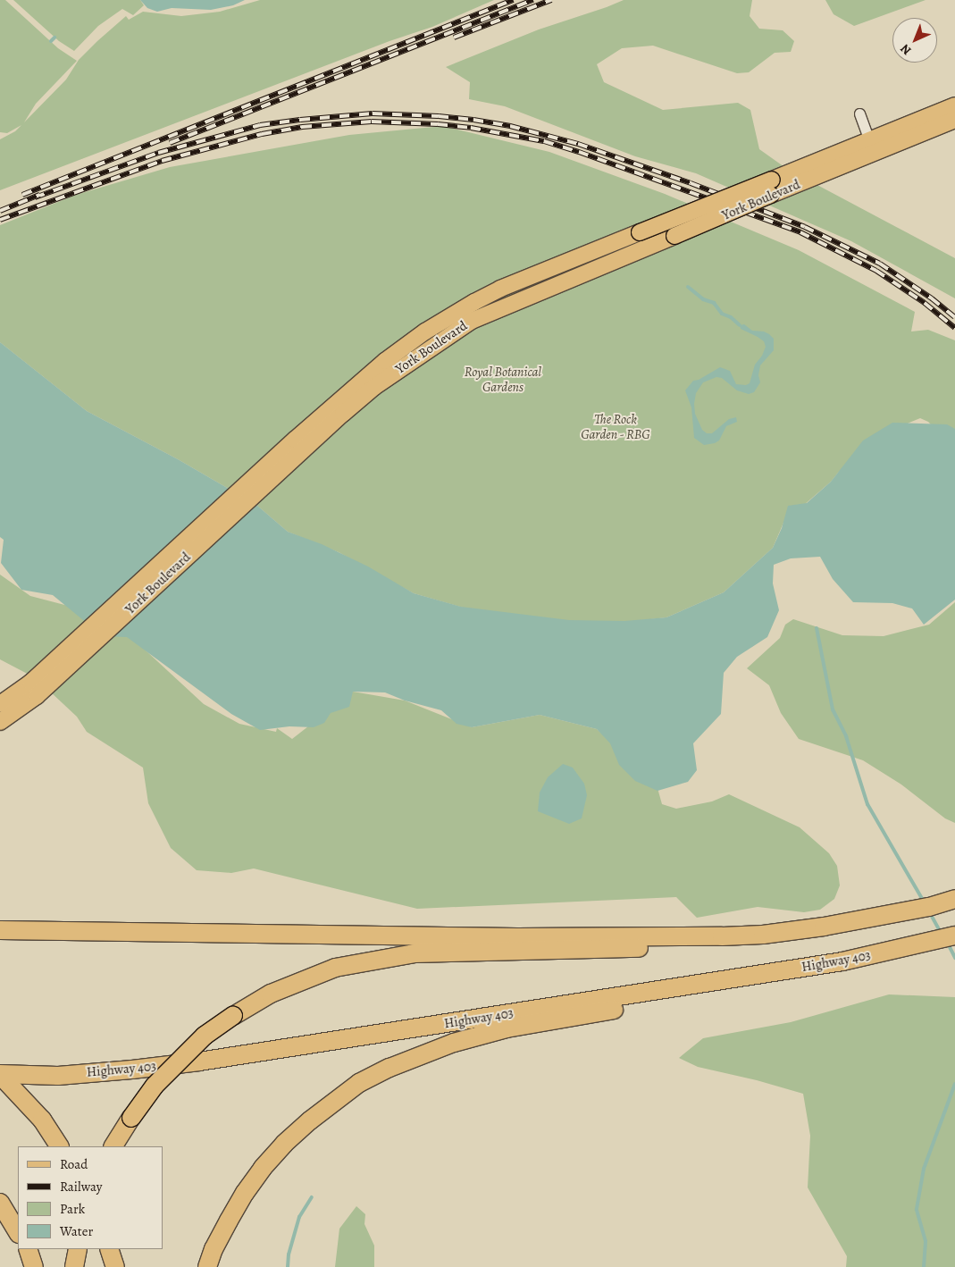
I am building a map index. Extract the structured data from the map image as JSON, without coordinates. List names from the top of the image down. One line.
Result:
{"streets":{"highway":["Highway 403"],"main road":["York Boulevard"]},"parks":["Royal Botanical Gardens","The Rock Garden - RBG"],"legend":["Road","Railway","Park","Water"],"north":"bottom left"}
